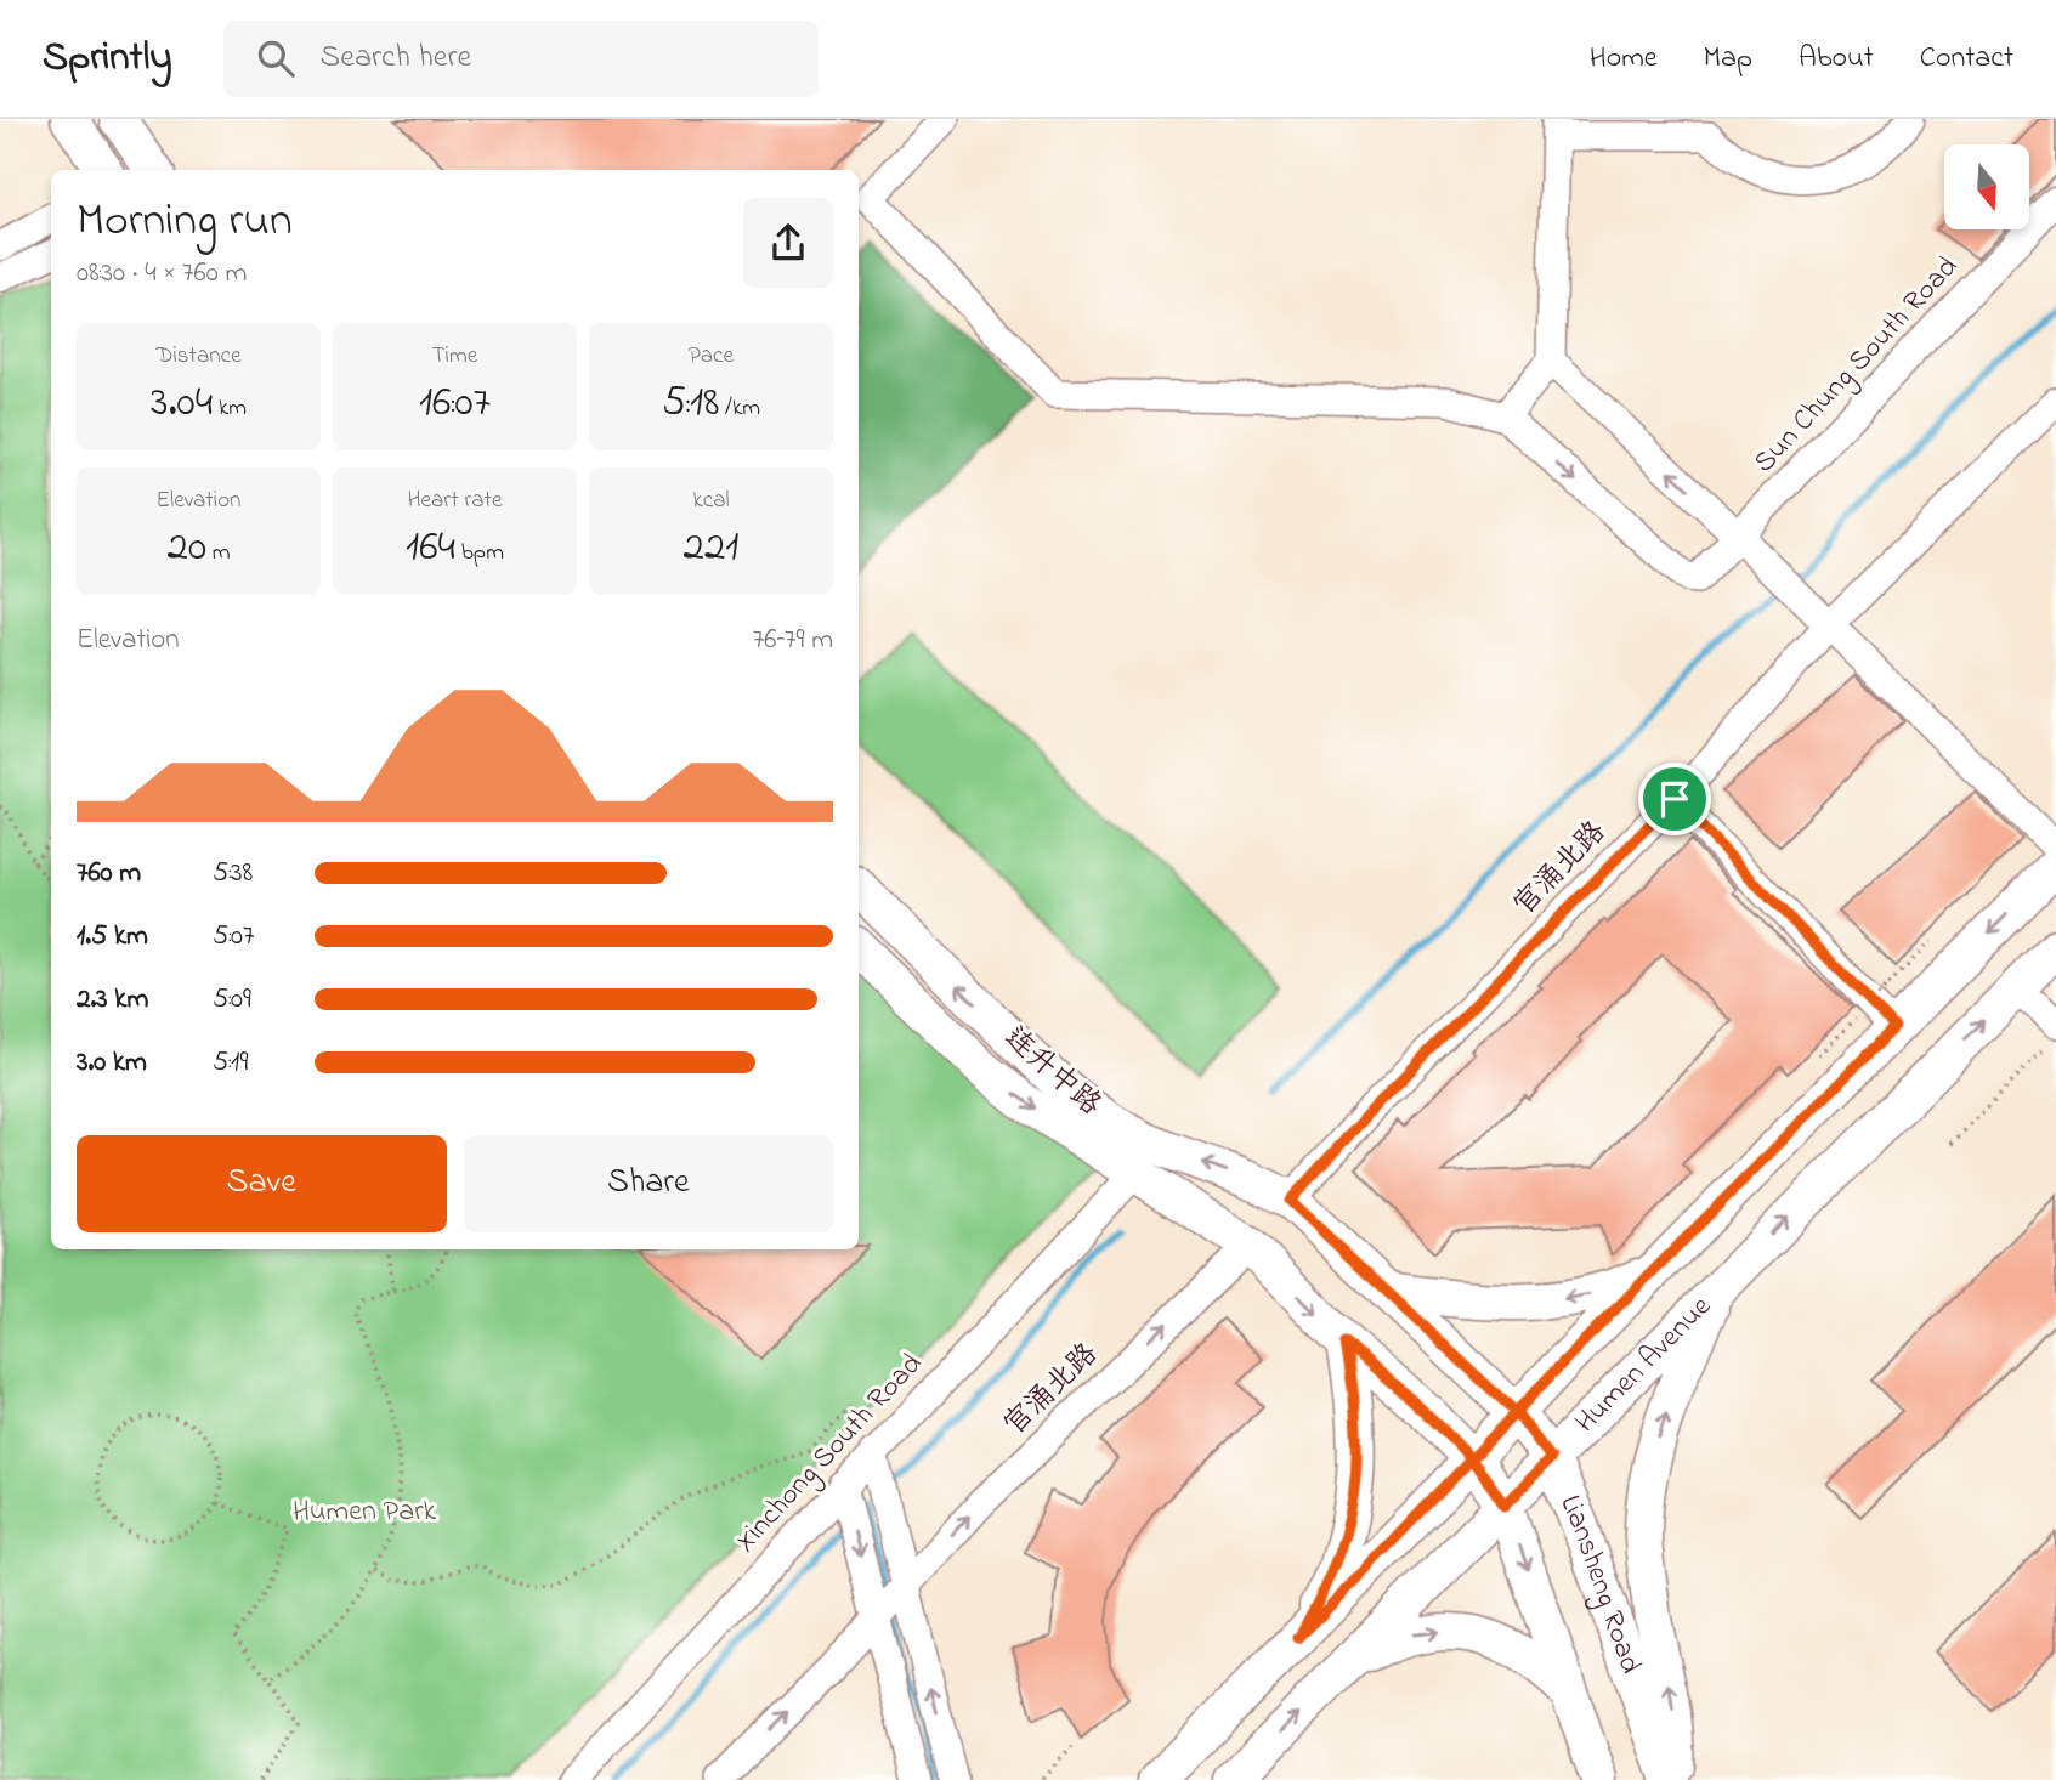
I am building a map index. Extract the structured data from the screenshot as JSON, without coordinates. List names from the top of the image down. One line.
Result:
{"streets":{"main road":["连升中路","Humen Avenue","Liansheng Road"],"street":["Sun Chung South Road","官涌北路","Xinchong South Road"]},"crossings":[["官涌北路","连升中路"],["连升中路","Xinchong South Road"],["连升中路","Liansheng Road"],["Humen Avenue","Liansheng Road"]],"parks":["Humen Park"],"north":"bottom","page":{"header":"Sprintly","search":"Search here","nav":["Home","Map","About","Contact"],"heading":["Morning run","08:30 · 4 × 760 m"],"stats":[["Distance","3.04 km"],["Time","16:07"],["Pace","5:18 /km"],["Elevation","20 m"],["Heart rate","164 bpm"],["kcal","221"]],"chart":["Elevation","76–79 m"],"list":[{"name":"760 m","note":"5:38"},{"name":"1.5 km","note":"5:07"},{"name":"2.3 km","note":"5:09"},{"name":"3.0 km","note":"5:19"}],"buttons":["Save","Share"]}}
